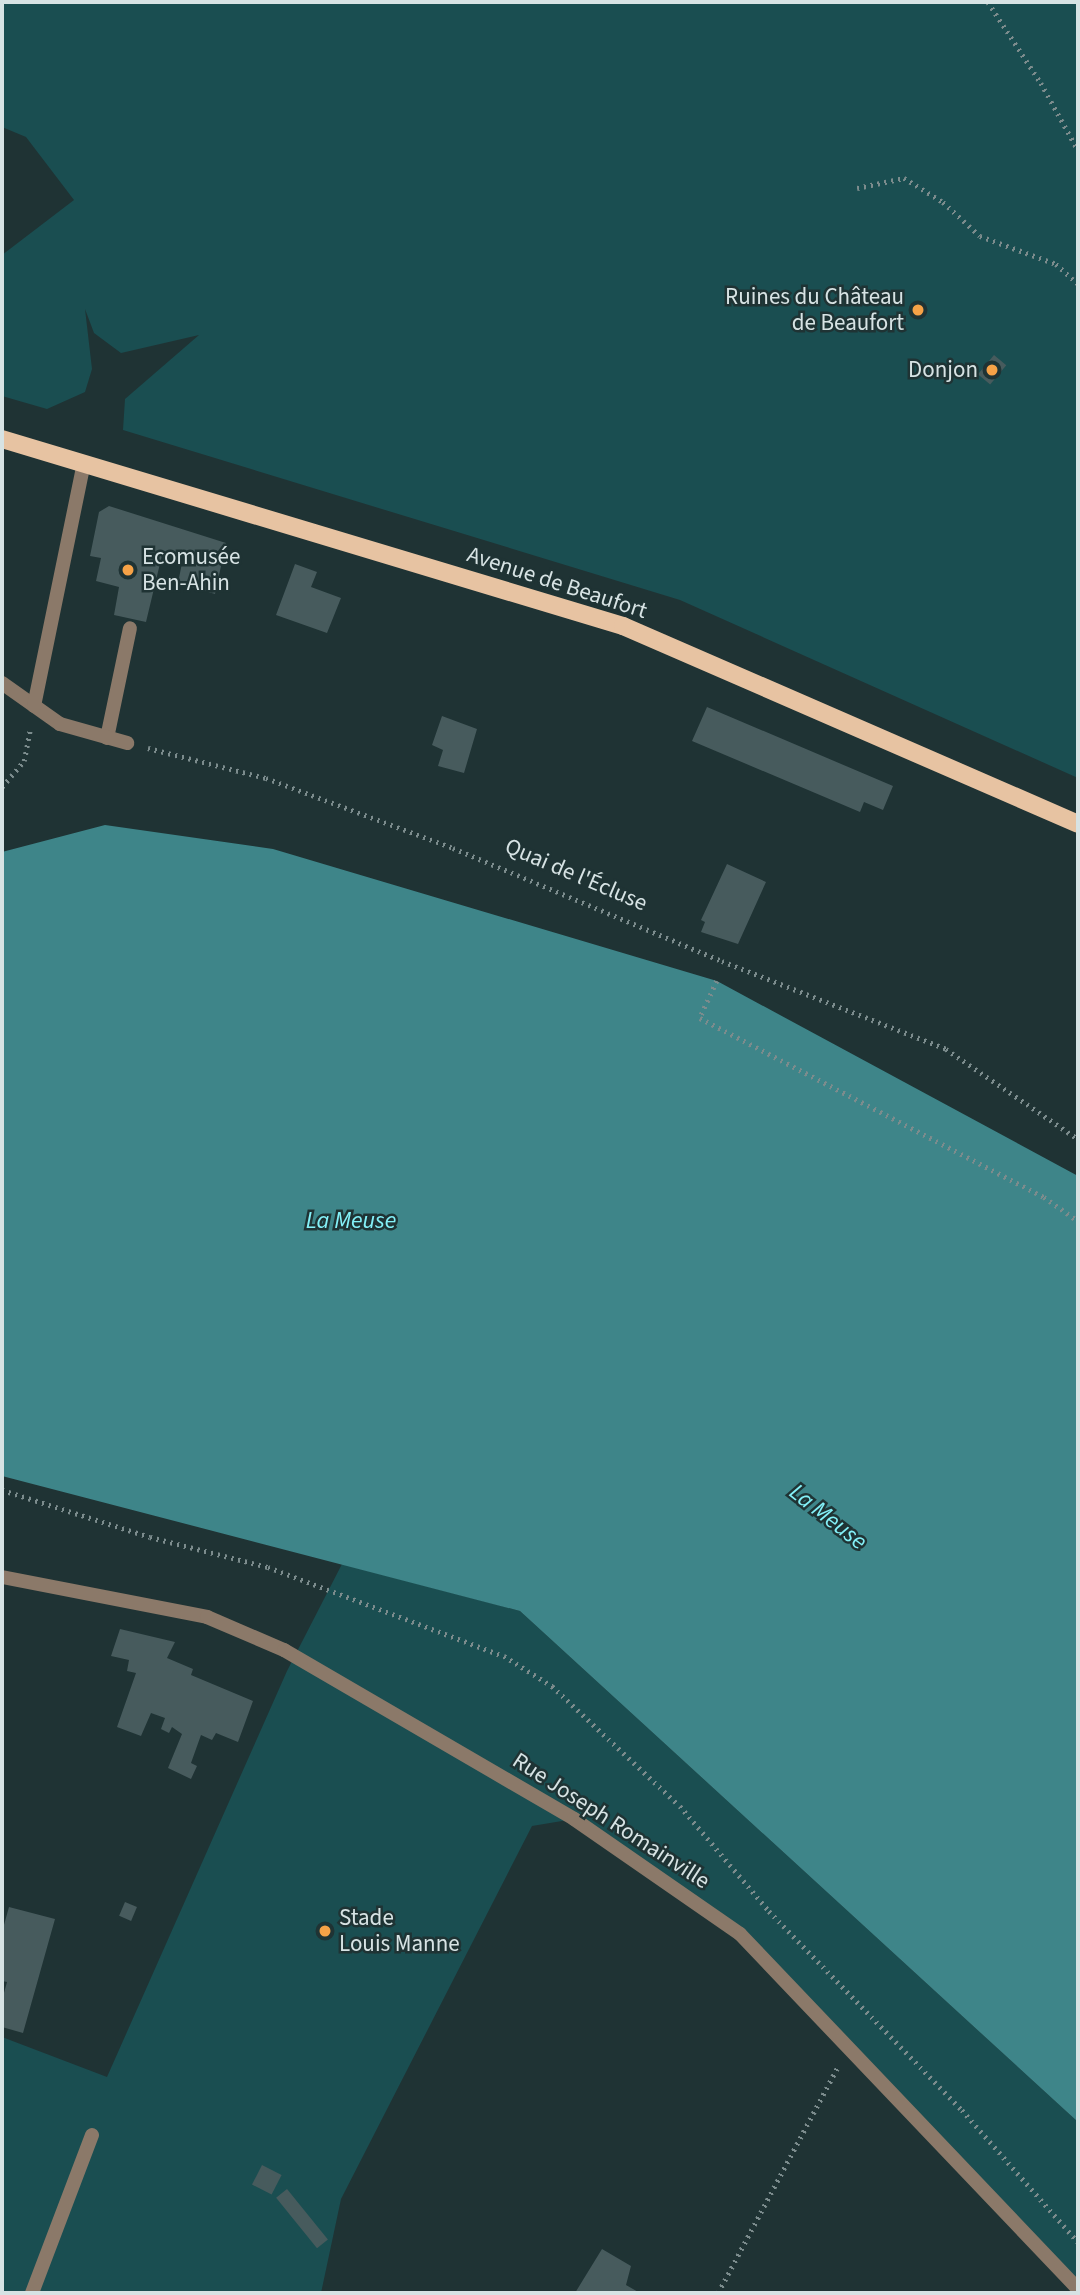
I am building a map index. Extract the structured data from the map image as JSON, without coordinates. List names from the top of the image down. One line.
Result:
{"streets":{"main road":["Avenue de Beaufort"],"street":["Rue Joseph Romainville"],"path":["Quai de l'Écluse"]},"water":["La Meuse"],"places":["Ruines du Château de Beaufort","Donjon","Ecomusée Ben-Ahin","Stade Louis Manne"]}
